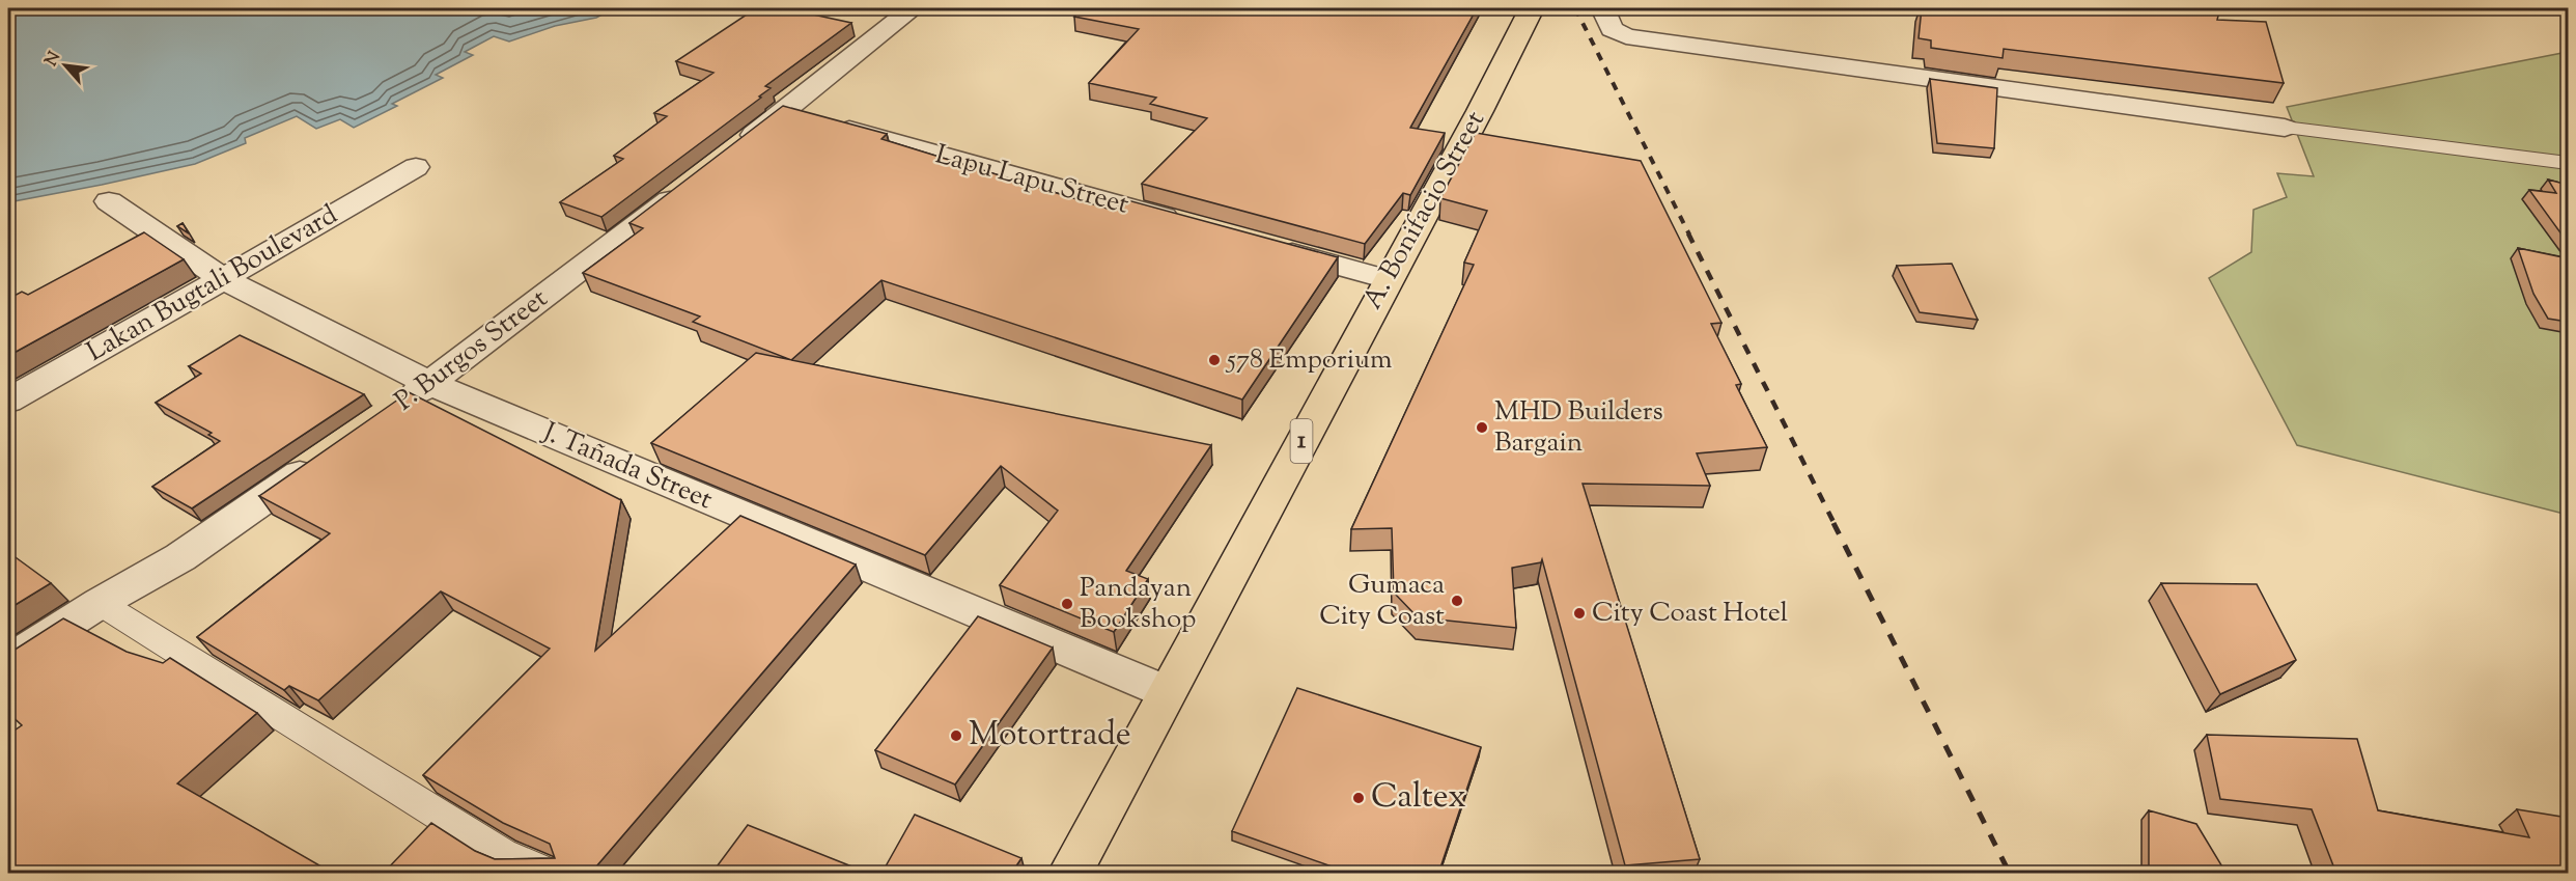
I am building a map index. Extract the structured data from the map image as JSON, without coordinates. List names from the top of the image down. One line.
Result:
{"streets":{"main road":["A. Bonifacio Street","1"],"street":["Lapu Lapu Street","Lakan Bugtali Boulevard","P. Burgos Street","J. Tañada Street"]},"crossings":[["A. Bonifacio Street","J. Tañada Street"],["Lakan Bugtali Boulevard","J. Tañada Street"],["P. Burgos Street","J. Tañada Street"]],"places":["578 Emporium","MHD Builders Bargain","Gumaca City Coast","Pandayan Bookshop","City Coast Hotel","Motortrade","Caltex"],"north":"top left"}
